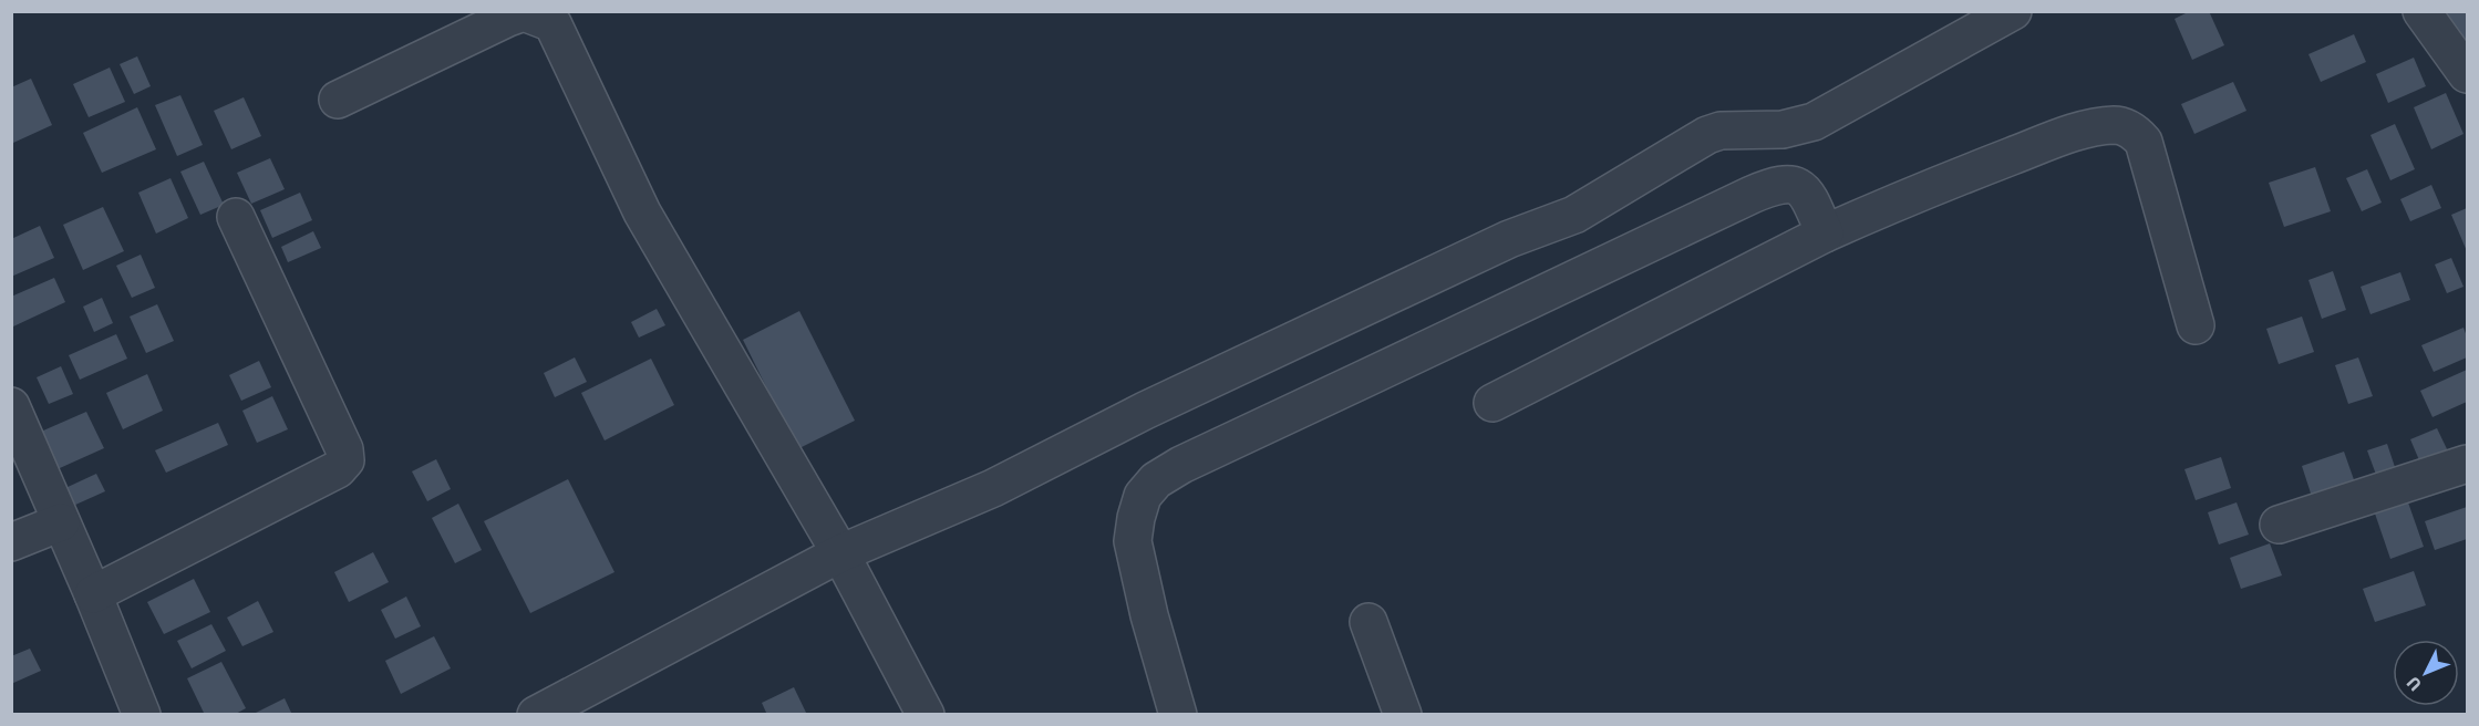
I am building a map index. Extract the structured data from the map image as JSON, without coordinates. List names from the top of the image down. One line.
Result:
{"north":"bottom left"}
